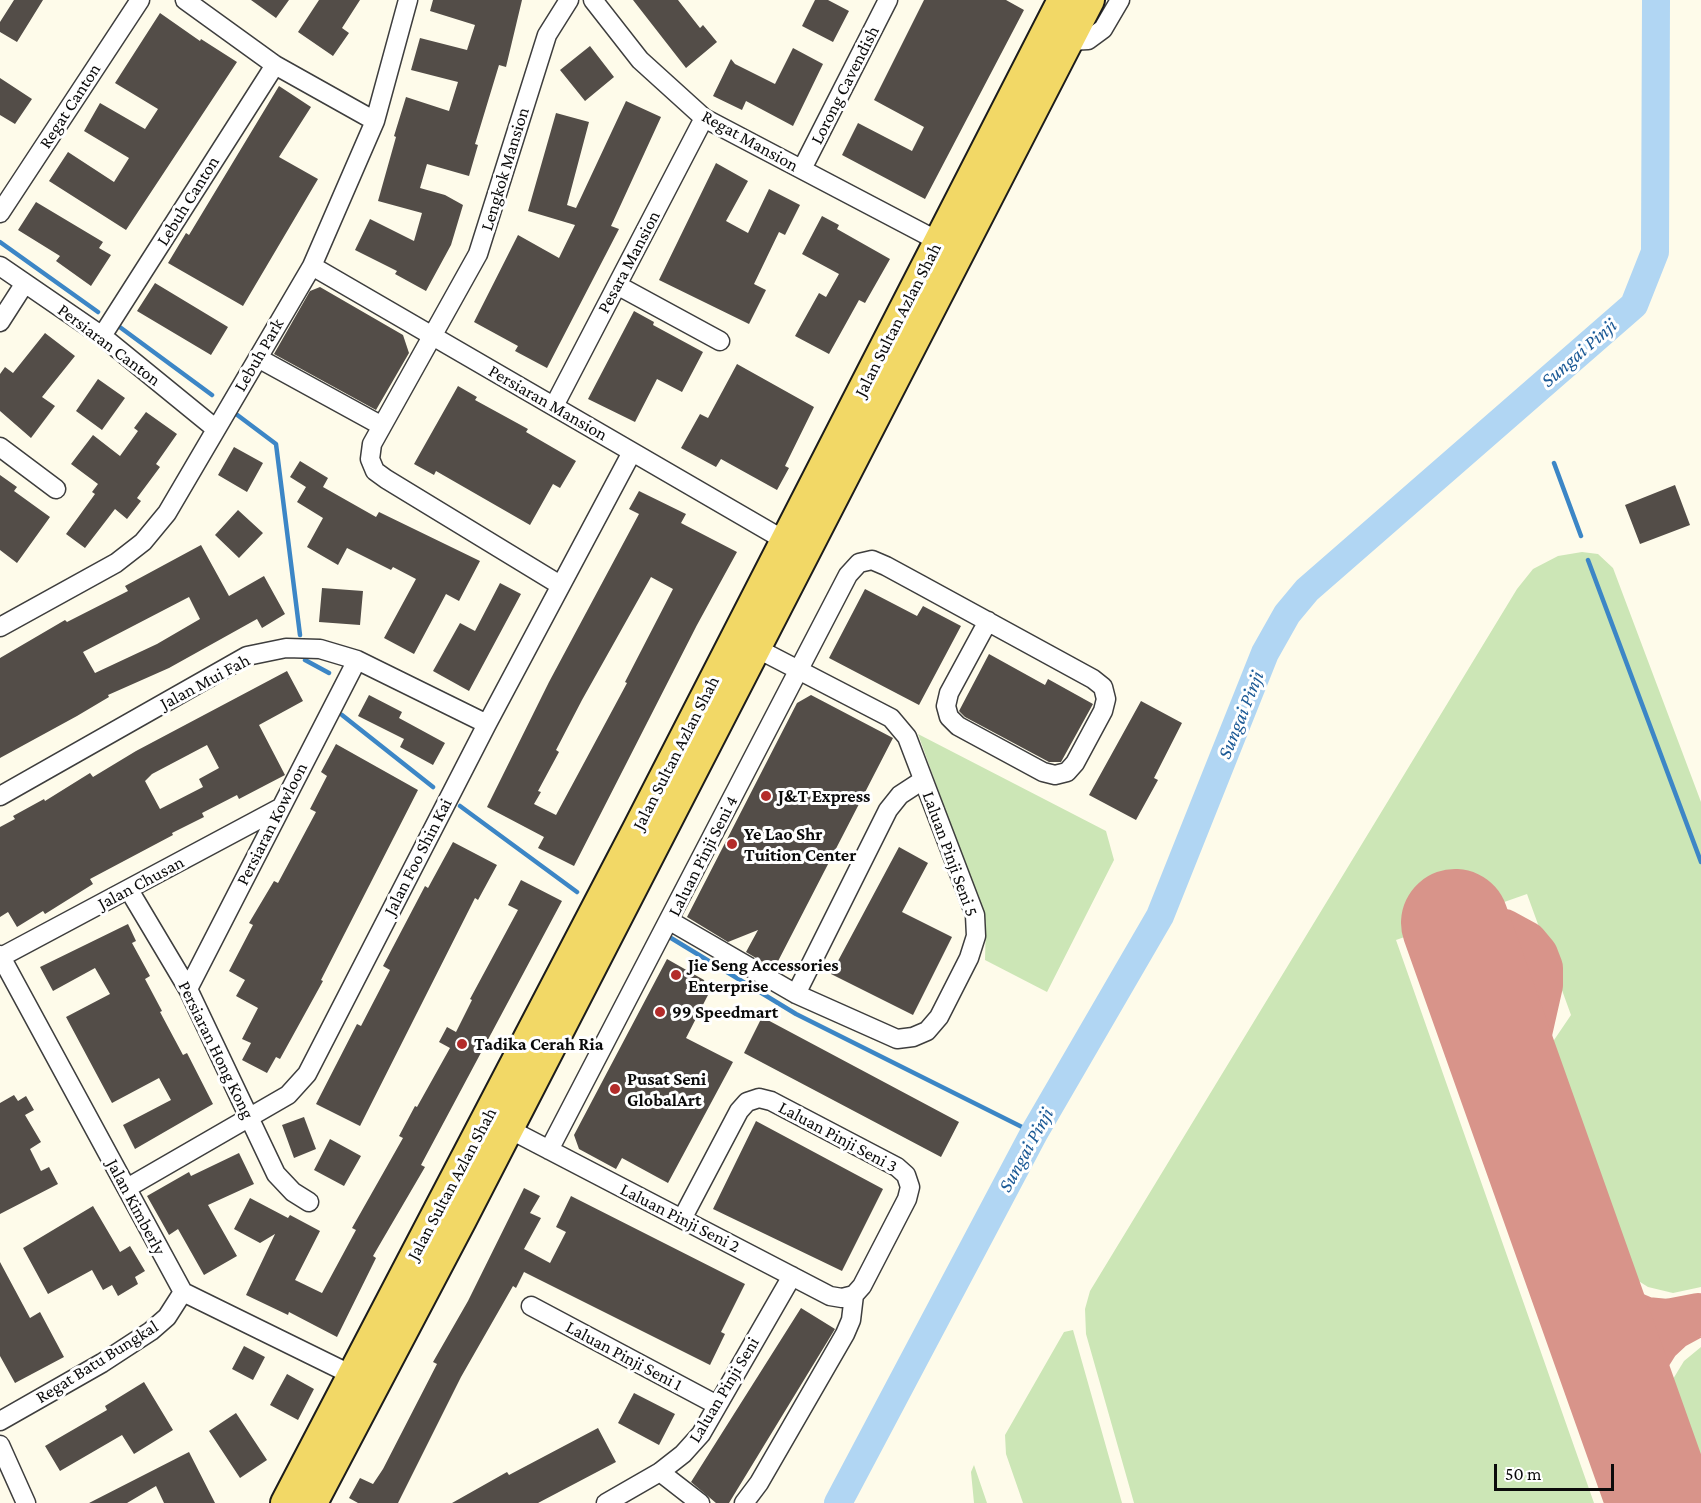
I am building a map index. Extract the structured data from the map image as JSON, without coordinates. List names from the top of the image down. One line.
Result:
{"streets":{"main road":["Jalan Sultan Azlan Shah"],"street":["Lorong Cavendish","Regat Canton","Regat Mansion","Lengkok Mansion","Lebuh Canton","Pesara Mansion","Persiaran Canton","Lebuh Park","Persiaran Mansion","Jalan Mui Fah","Persiaran Kowloon","Laluan Pinji Seni 5","Laluan Pinji Seni 4","Jalan Foo Shin Kai","Jalan Chusan","Persiaran Hong Kong","Laluan Pinji Seni 3","Jalan Kimberly","Laluan Pinji Seni 2","Laluan Pinji Seni 1","Regat Batu Bungkal","Laluan Pinji Seni"]},"crossings":[["Lorong Cavendish","Regat Mansion"],["Regat Mansion","Pesara Mansion"],["Regat Mansion","Jalan Sultan Azlan Shah"],["Lengkok Mansion","Persiaran Mansion"],["Lengkok Mansion","Jalan Foo Shin Kai"],["Lebuh Canton","Persiaran Canton"],["Pesara Mansion","Persiaran Mansion"],["Jalan Sultan Azlan Shah","Persiaran Mansion"],["Jalan Sultan Azlan Shah","Laluan Pinji Seni 5"],["Jalan Sultan Azlan Shah","Laluan Pinji Seni 2"],["Persiaran Canton","Lebuh Park"],["Lebuh Park","Persiaran Mansion"],["Persiaran Mansion","Jalan Foo Shin Kai"],["Jalan Mui Fah","Persiaran Kowloon"],["Jalan Mui Fah","Jalan Foo Shin Kai"],["Persiaran Kowloon","Jalan Chusan"],["Persiaran Kowloon","Persiaran Hong Kong"],["Laluan Pinji Seni 5","Laluan Pinji Seni 4"],["Laluan Pinji Seni 4","Laluan Pinji Seni 2"],["Jalan Foo Shin Kai","Persiaran Hong Kong"],["Jalan Foo Shin Kai","Jalan Kimberly"],["Jalan Chusan","Persiaran Hong Kong"],["Jalan Chusan","Jalan Kimberly"],["Laluan Pinji Seni 3","Laluan Pinji Seni 2"],["Jalan Kimberly","Regat Batu Bungkal"],["Laluan Pinji Seni 2","Laluan Pinji Seni"],["Laluan Pinji Seni 1","Laluan Pinji Seni"]],"water":["Sungai Pinji"],"places":["J&T Express","Ye Lao Shr Tuition Center","Jie Seng Accessories Enterprise","99 Speedmart","Tadika Cerah Ria","Pusat Seni GlobalArt"],"scale_bar":"50 m"}
